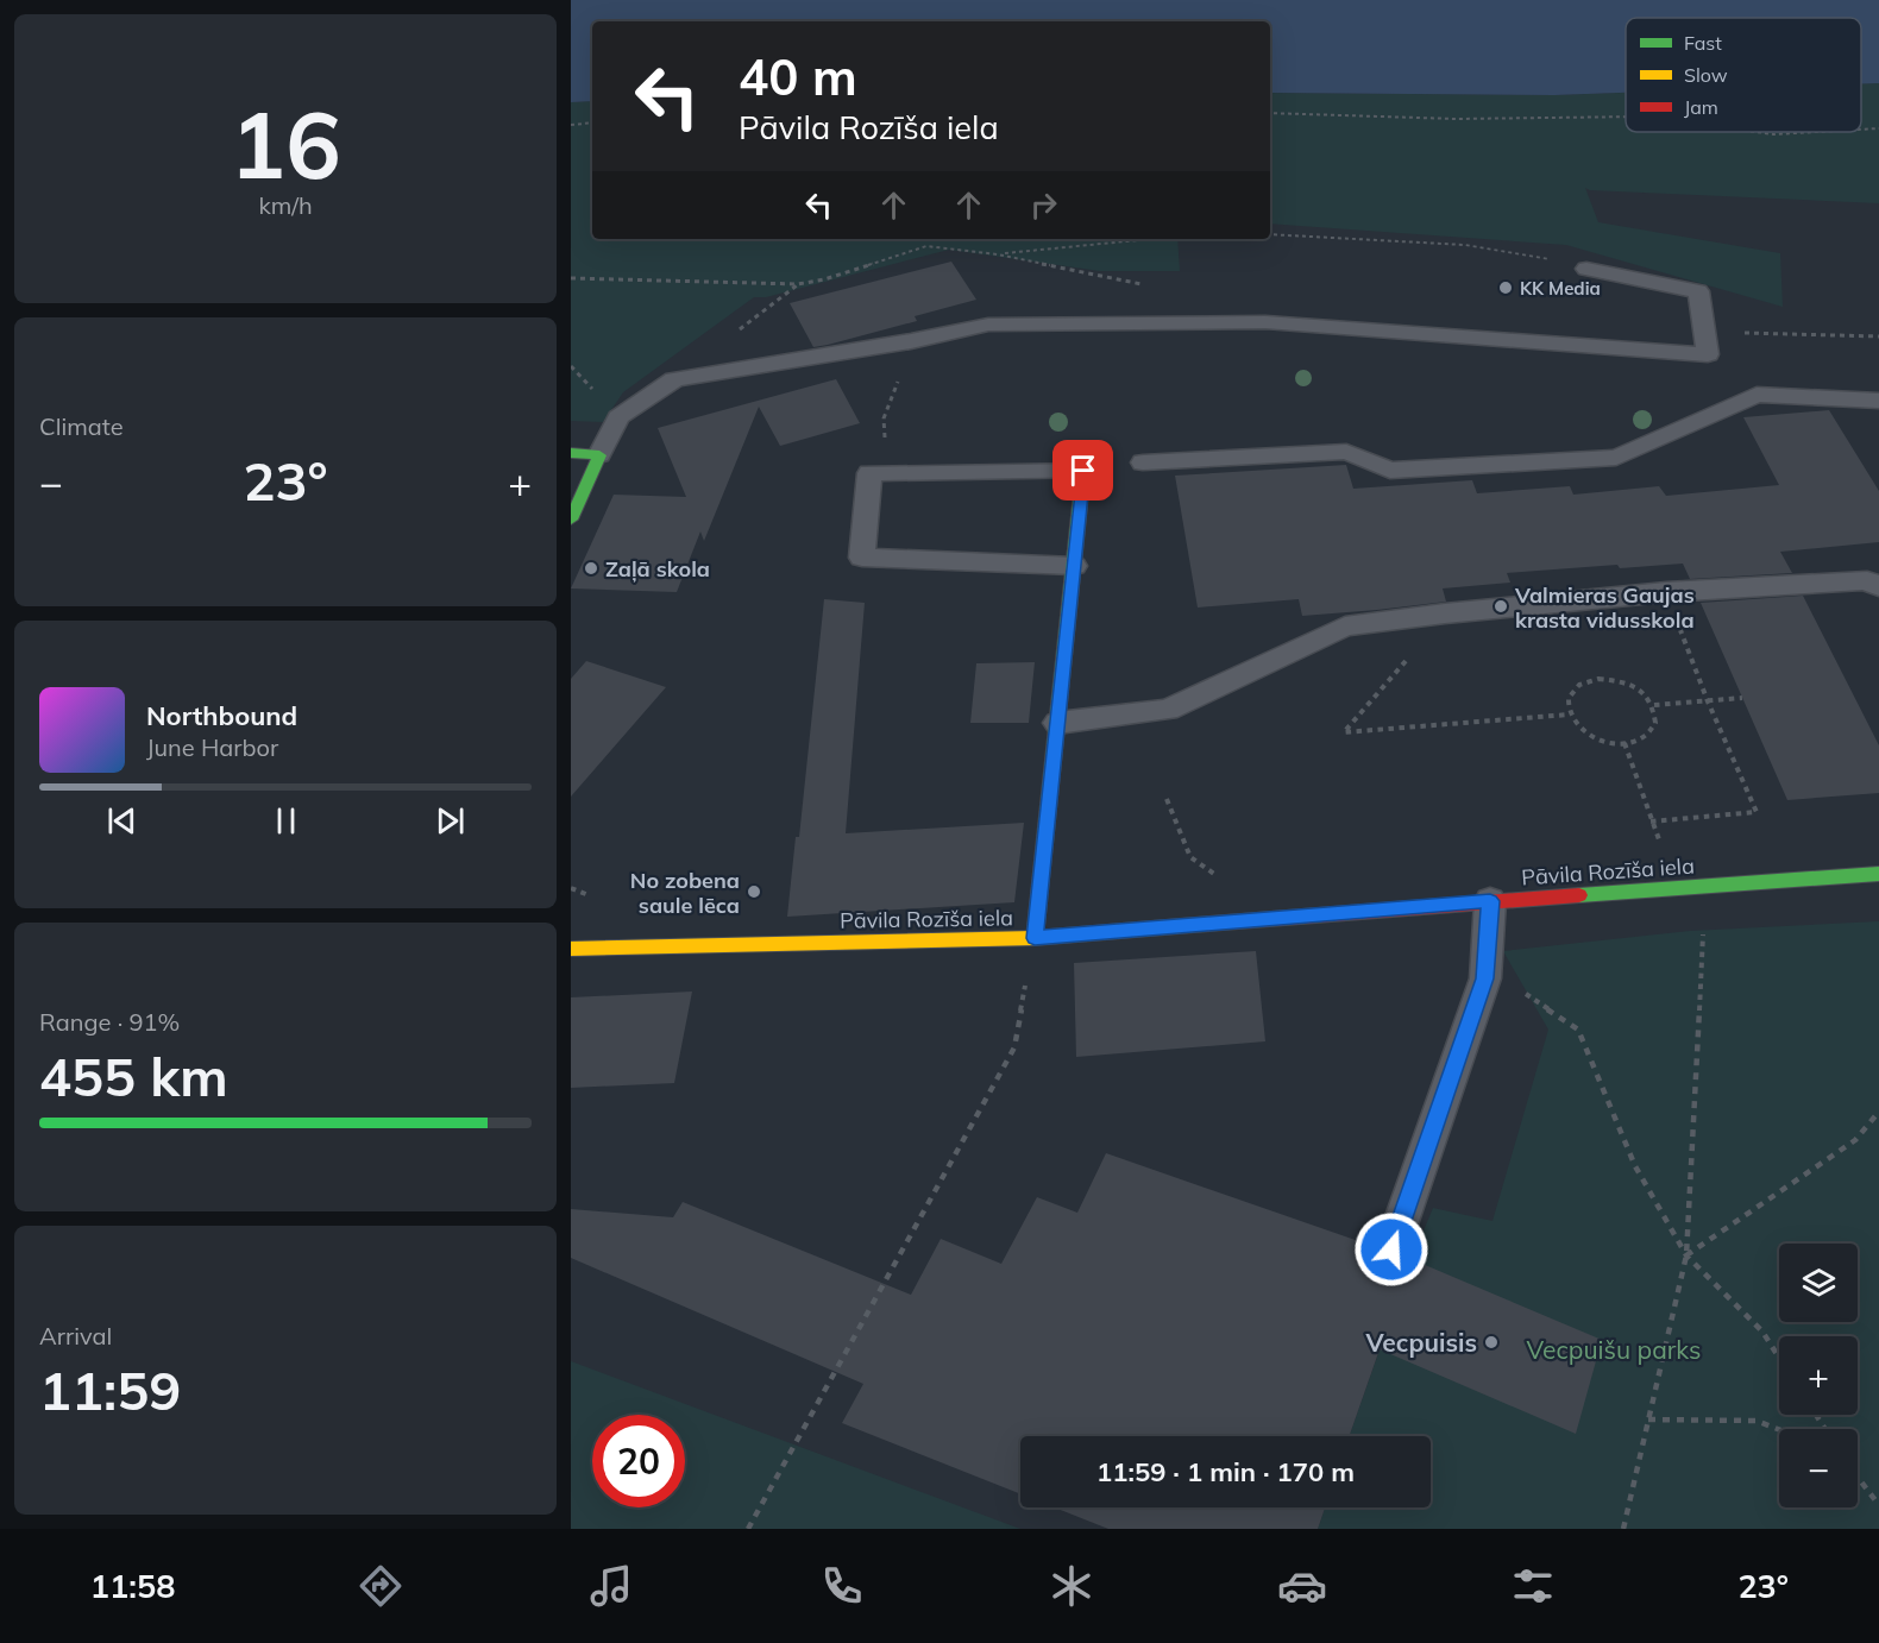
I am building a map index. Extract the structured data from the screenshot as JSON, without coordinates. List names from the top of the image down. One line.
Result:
{"streets":{"street":["Pāvila Rozīša iela"]},"parks":["Vecpuišu parks"],"places":["KK Media","Zaļā skola","Valmieras Gaujas krasta vidusskola","No zobena saule lēca","Vecpuisis"],"legend":["Fast","Slow","Jam"],"page":{"tile":[["16","km/h"],"Climate",["Range · 91%","455 km"],["Arrival","11:59"]],"turn":["40 m","Pāvila Rozīša iela"],"heat":["−","23°","+"],"song":["Northbound","June Harbor"],"map_buttons":["+","−"],"limit":"20","trip":"11:59 · 1 min · 170 m","tabs":["11:58","23°"]}}
